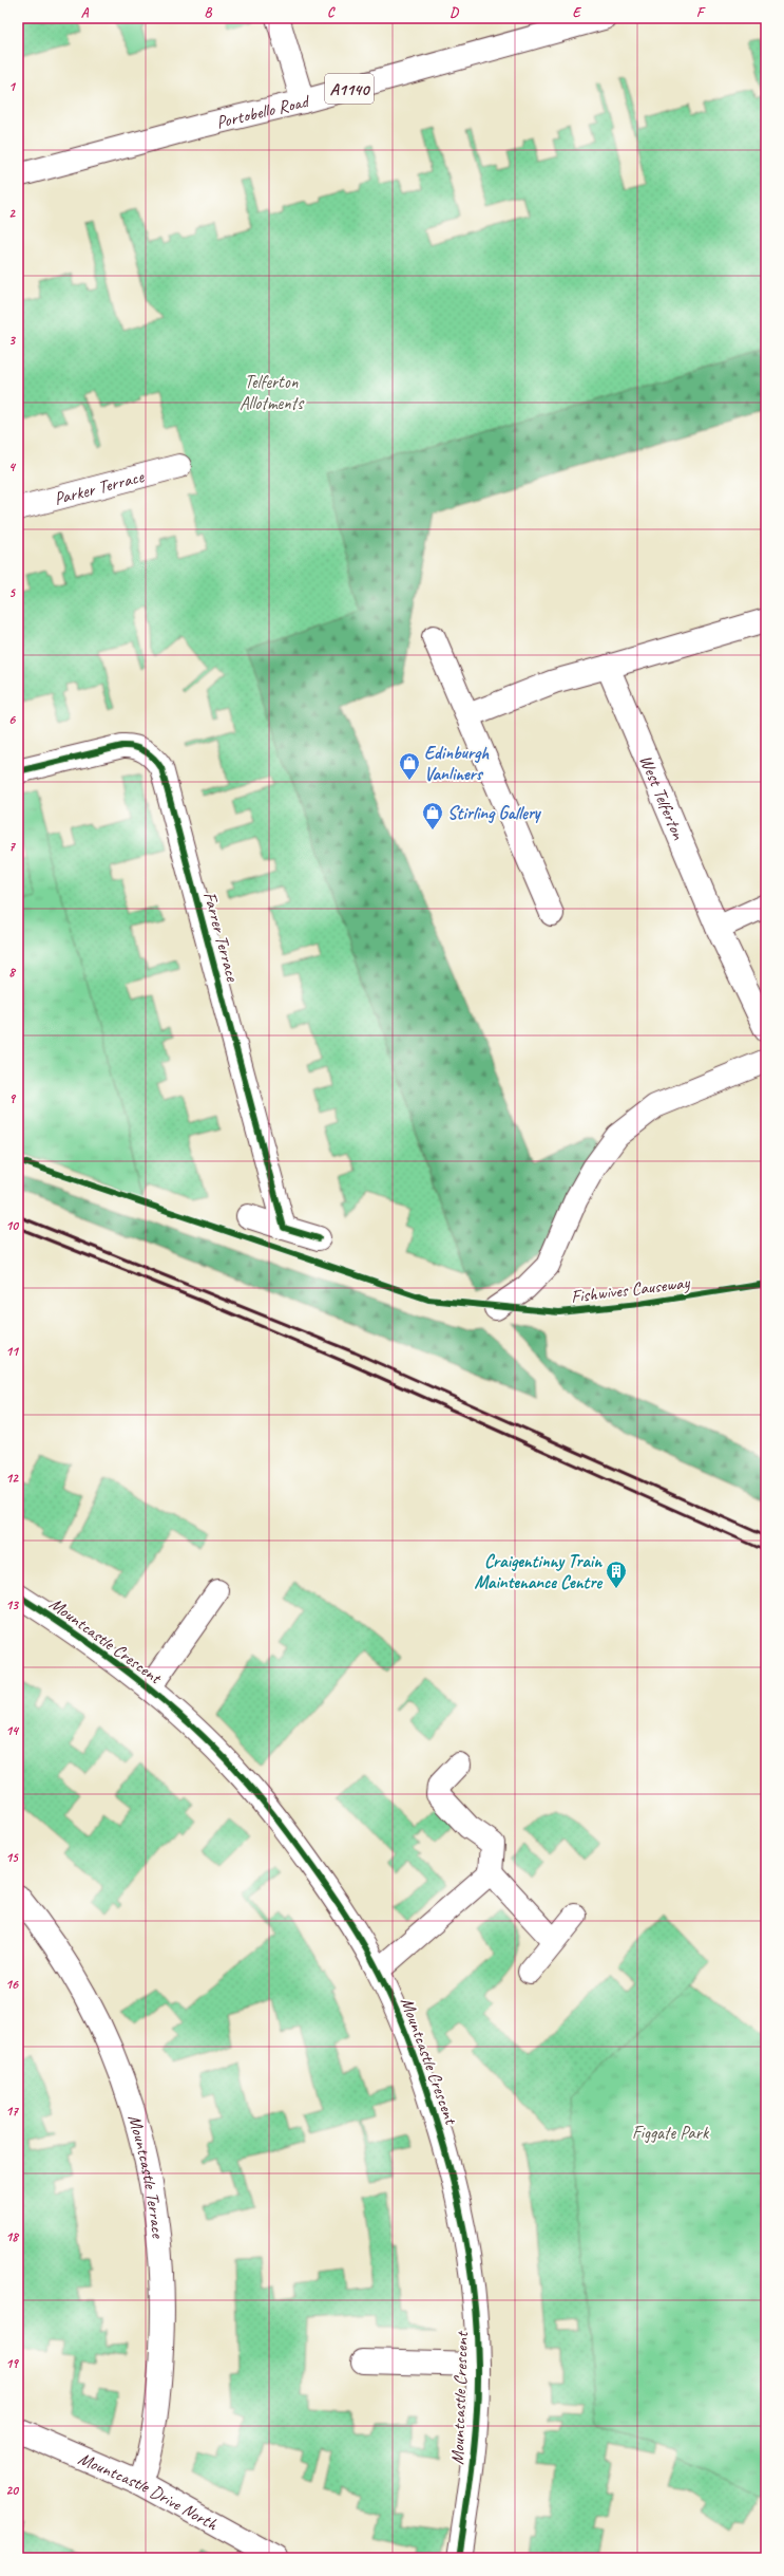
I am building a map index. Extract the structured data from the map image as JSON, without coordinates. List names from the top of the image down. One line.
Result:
{"streets":{"street":["A1140","Portobello Road","Parker Terrace","West Telferton","Farrer Terrace","Mountcastle Crescent","Mountcastle Terrace","Mountcastle Drive North"],"cycle path":["Fishwives Causeway"]},"crossings":[["Mountcastle Terrace","Mountcastle Drive North"]],"parks":["Telferton Allotments","Figgate Park"],"places":{"shop":["Edinburgh Vanliners","Stirling Gallery"],"building":["Craigentinny Train Maintenance Centre"]},"grid":{"columns":["A","B","C","D","E","F"],"rows":["1","2","3","4","5","6","7","8","9","10","11","12","13","14","15","16","17","18","19","20"]}}
